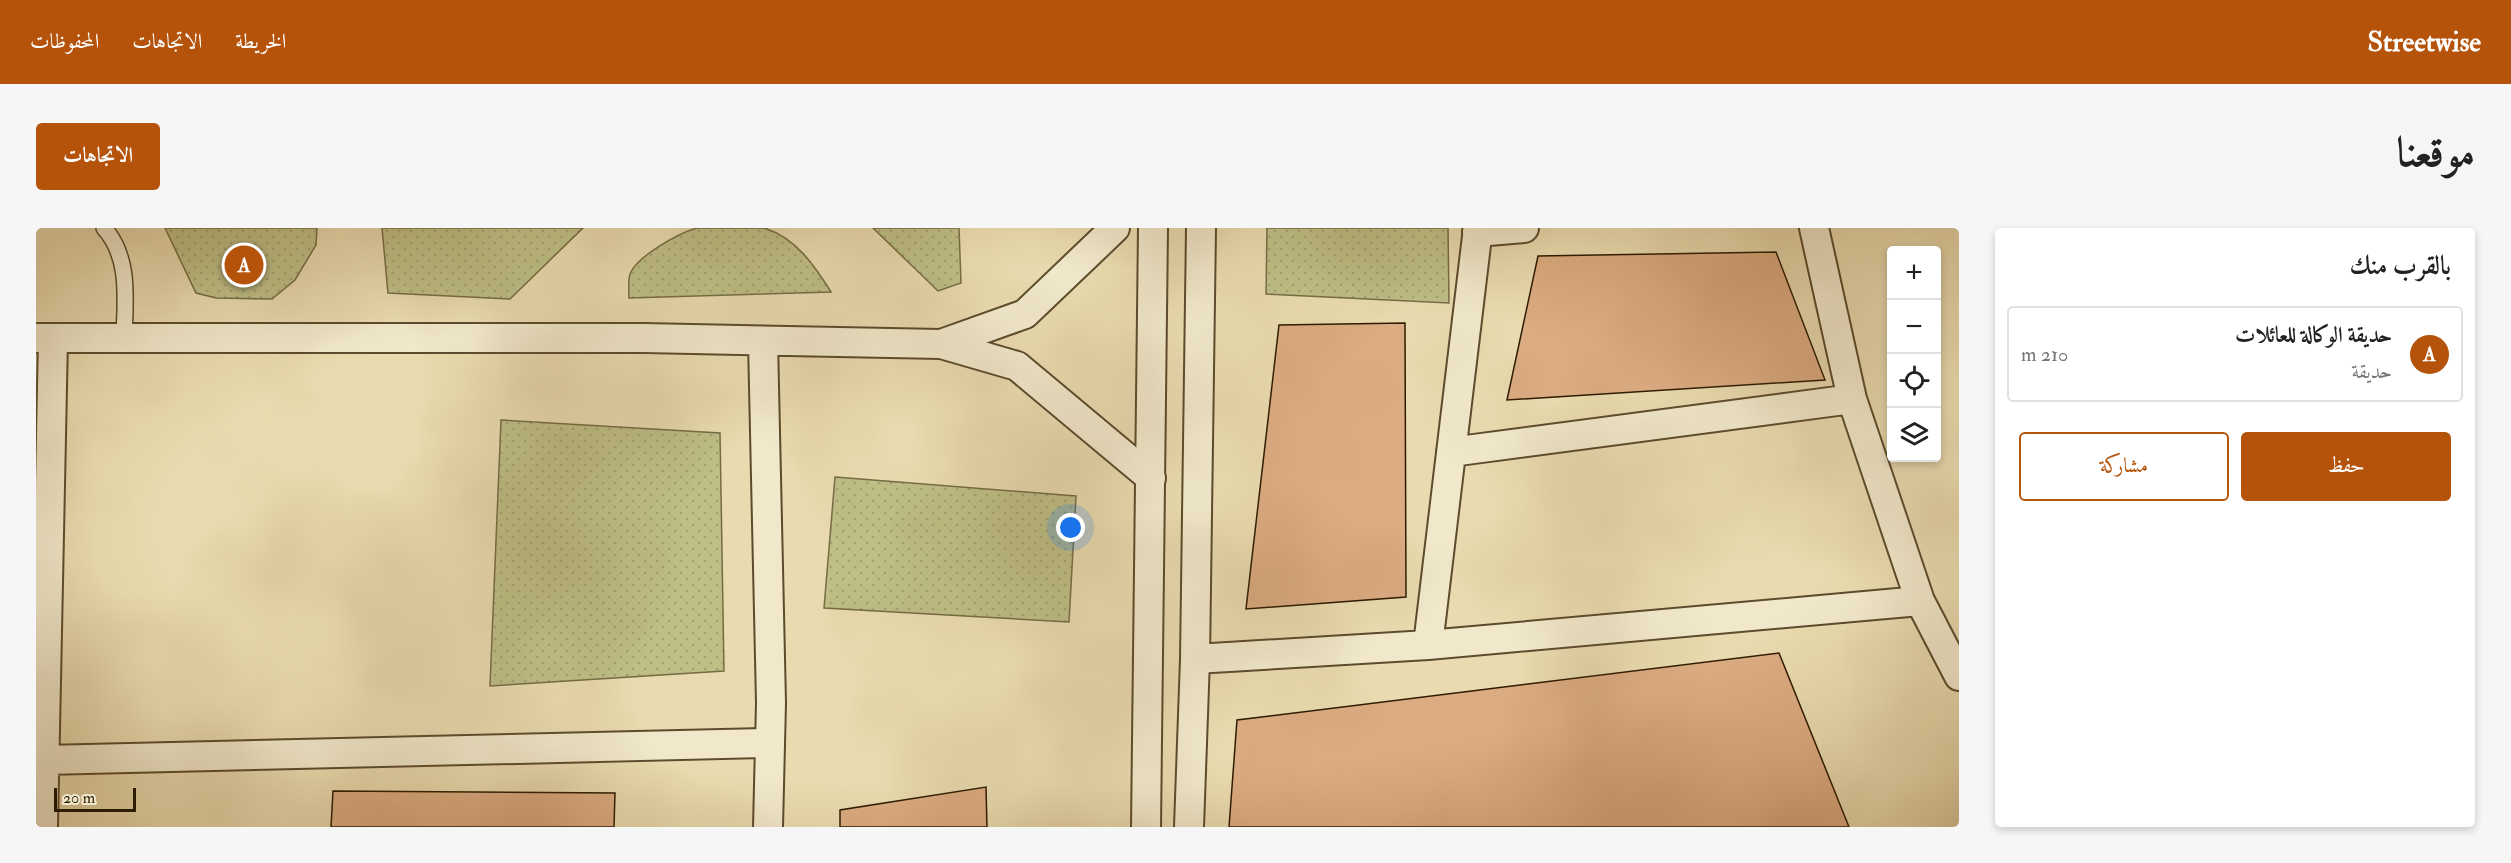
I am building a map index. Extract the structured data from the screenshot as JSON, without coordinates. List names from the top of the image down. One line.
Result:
{"scale_bar":"20 m","page":{"header":"Streetwise","nav":["الخريطة","الاتجاهات","المحفوظات"],"title":"موقعنا","buttons":["الاتجاهات",["حفظ","مشاركة"]],"heading":"بالقرب منك","pins":"A","map_buttons":["+","−"],"list":[{"mark":"A","name":"حديقة الوكالة للعائلات","note":"حديقة","value":"210 m"}],"scale":"20 m"}}
